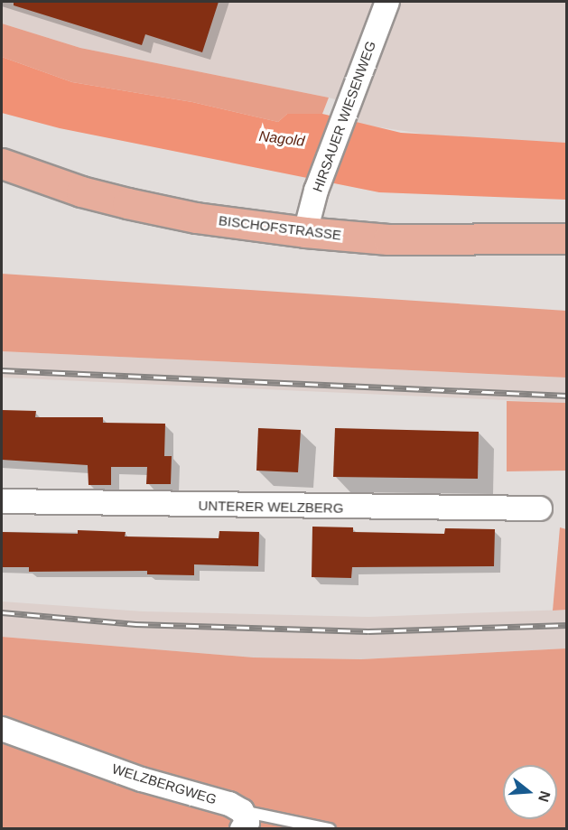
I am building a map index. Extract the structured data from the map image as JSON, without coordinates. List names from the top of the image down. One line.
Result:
{"streets":{"main road":["BISCHOFSTRASSE"],"street":["HIRSAUER WIESENWEG","UNTERER WELZBERG","WELZBERGWEG"]},"crossings":[["HIRSAUER WIESENWEG","BISCHOFSTRASSE"]],"water":["Nagold"],"north":"right"}
